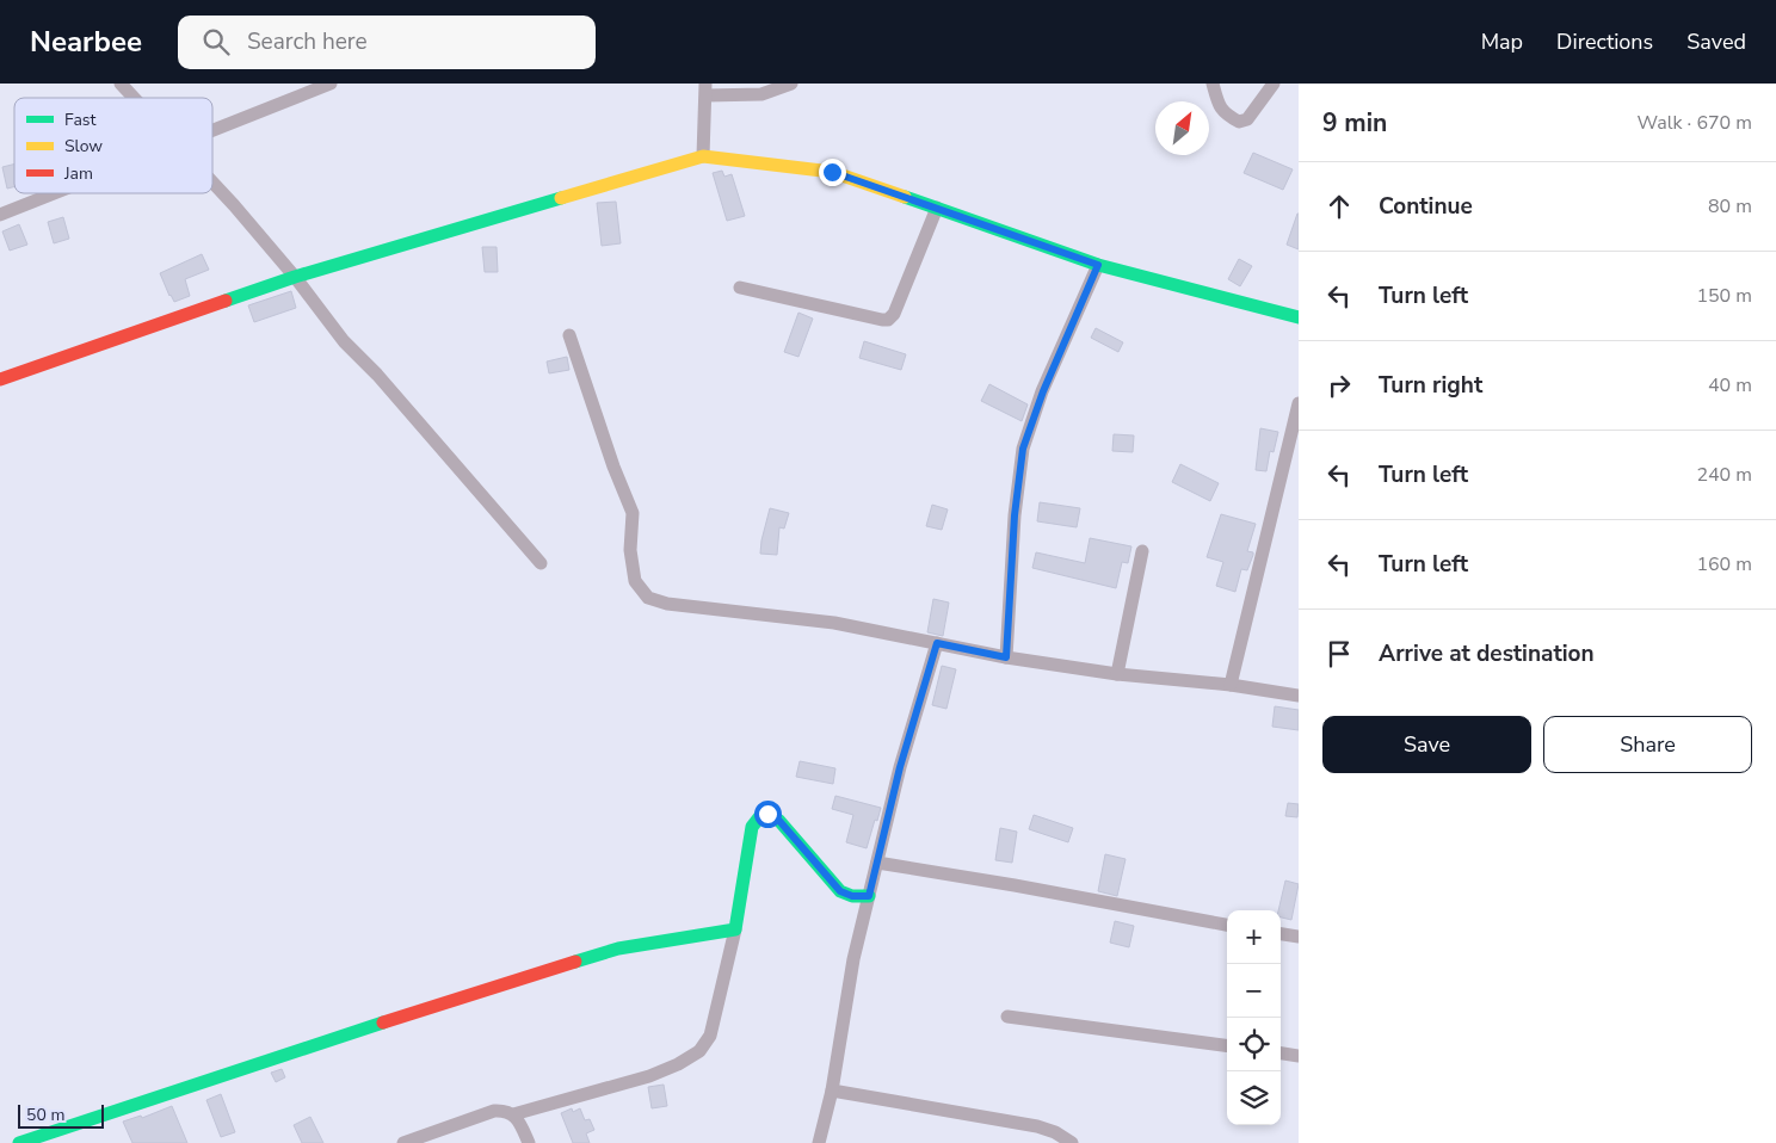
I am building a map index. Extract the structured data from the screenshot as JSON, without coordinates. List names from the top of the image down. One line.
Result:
{"legend":["Fast","Slow","Jam"],"scale_bar":"50 m","north":"top right","page":{"header":"Nearbee","search":"Search here","nav":["Map","Directions","Saved"],"heading":["9 min","Walk · 670 m"],"list":[["Continue","80 m"],["Turn left","150 m"],["Turn right","40 m"],["Turn left","240 m"],["Turn left","160 m"],"Arrive at destination"],"buttons":["Save","Share"],"map_buttons":["+","−"],"scale":"50 m"}}
